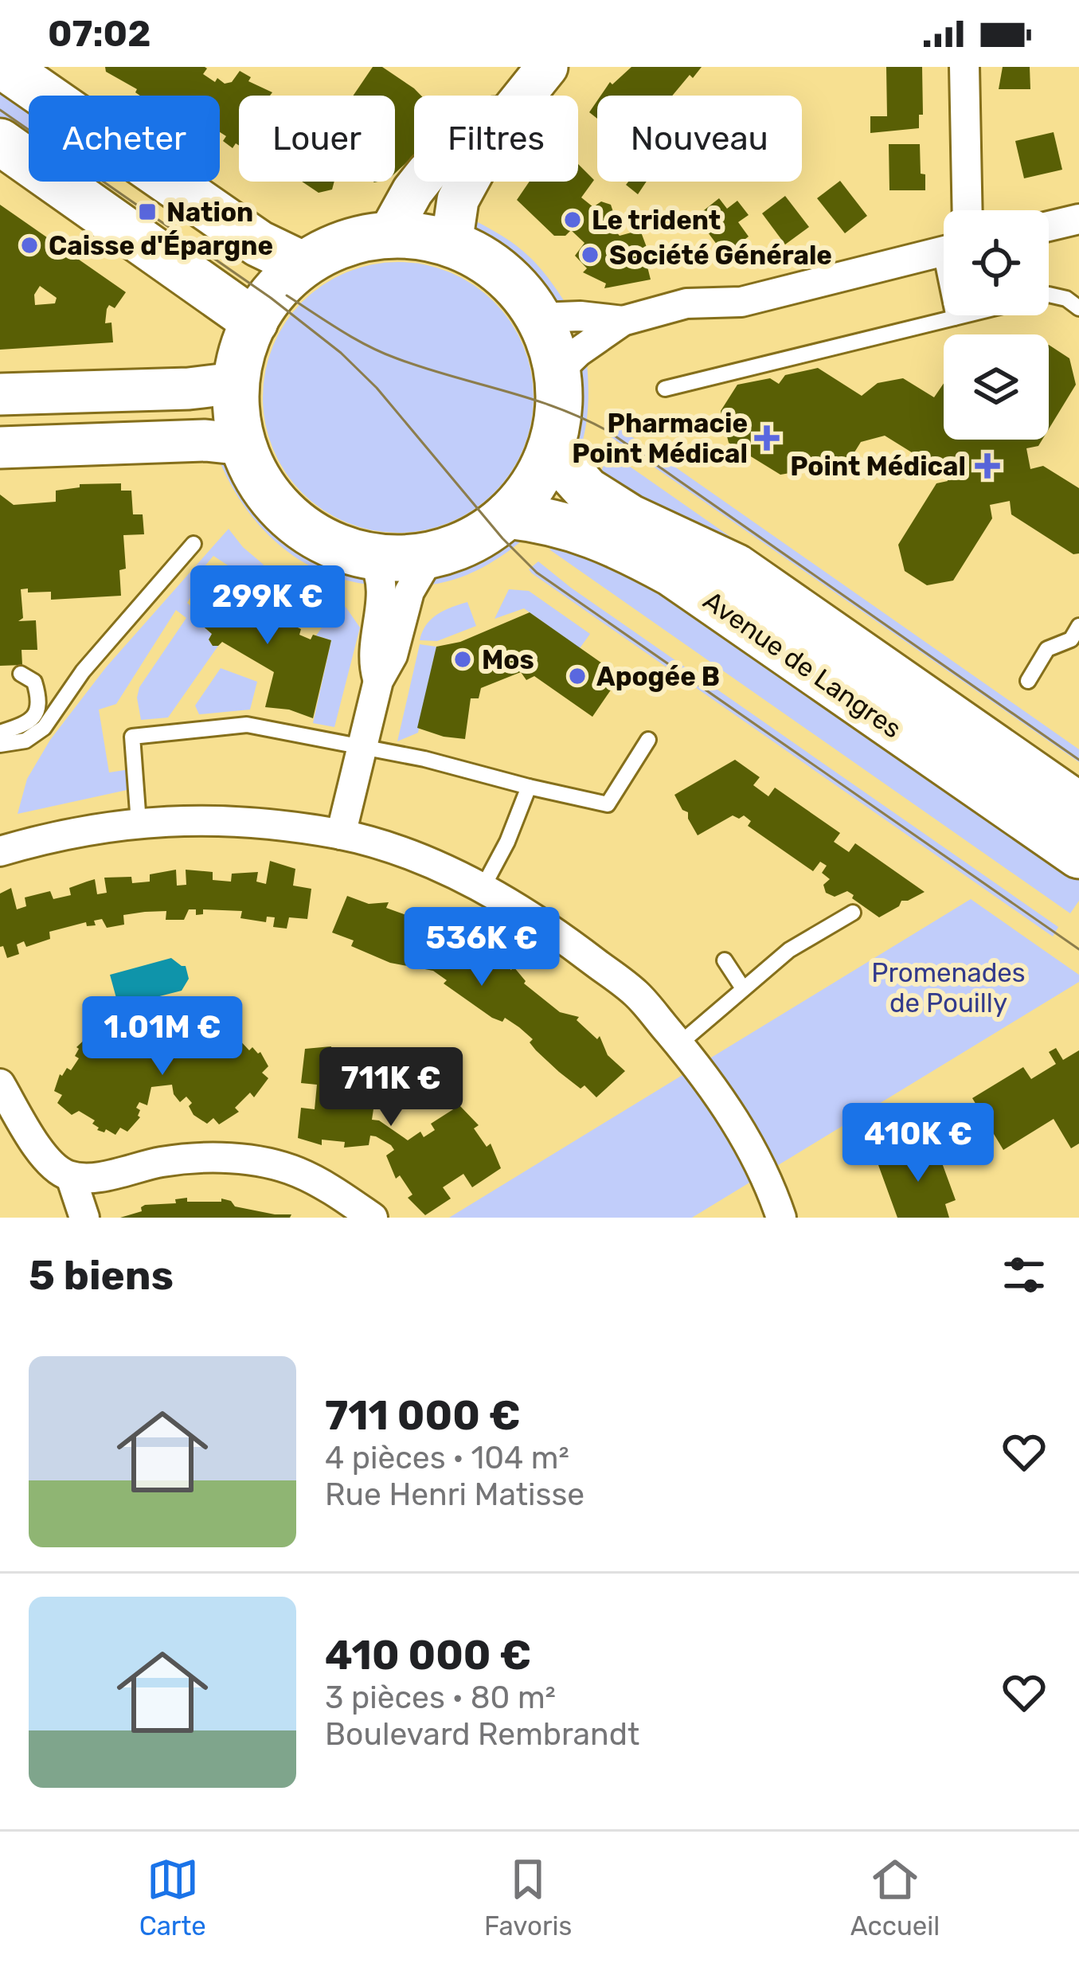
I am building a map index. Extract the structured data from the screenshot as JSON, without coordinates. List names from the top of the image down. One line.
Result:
{"streets":{"main road":["Avenue de Langres"]},"parks":["Promenades de Pouilly"],"places":{"transit":["Nation"],"other":["Le trident","Caisse d'Épargne","Société Générale","Mos","Apogée B"],"health":["Pharmacie Point Médical","Point Médical"]},"page":{"status":"07:02","chip":["Acheter","Louer","Filtres","Nouveau"],"price":["299K €","536K €","1.01M €","711K €","410K €"],"heading":"5 biens","list":[{"name":"711 000 €","note":"4 pièces · 104 m² · Rue Henri Matisse"},{"name":"410 000 €","note":"3 pièces · 80 m² · Boulevard Rembrandt"}],"tabs":["Carte","Favoris","Accueil"]}}
